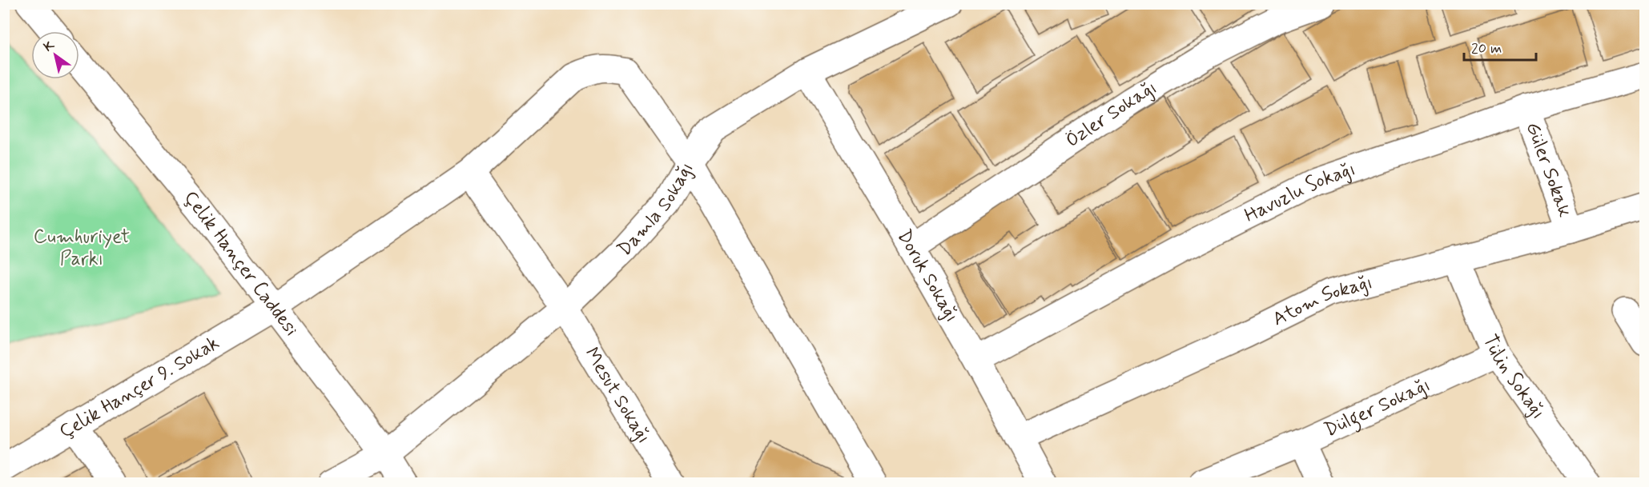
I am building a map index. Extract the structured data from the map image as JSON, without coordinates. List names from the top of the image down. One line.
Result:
{"streets":{"street":["Özler Sokağı","Güler Sokak","Havuzlu Sokağı","Damla Sokağı","Çelik Hançer Caddesi","Doruk Sokağı","Atom Sokağı","Tülin Sokağı","Çelik Hançer 9. Sokak","Mesut Sokağı","Dülger Sokağı"]},"crossings":[["Özler Sokağı","Doruk Sokağı"],["Güler Sokak","Havuzlu Sokağı"],["Güler Sokak","Atom Sokağı"],["Havuzlu Sokağı","Doruk Sokağı"],["Damla Sokağı","Çelik Hançer Caddesi"],["Damla Sokağı","Doruk Sokağı"],["Damla Sokağı","Çelik Hançer 9. Sokak"],["Damla Sokağı","Mesut Sokağı"],["Çelik Hançer Caddesi","Çelik Hançer 9. Sokak"],["Doruk Sokağı","Atom Sokağı"],["Atom Sokağı","Tülin Sokağı"],["Tülin Sokağı","Dülger Sokağı"],["Çelik Hançer 9. Sokak","Mesut Sokağı"]],"parks":["Cumhuriyet Parkı"],"scale_bar":"20 m","north":"top left"}
